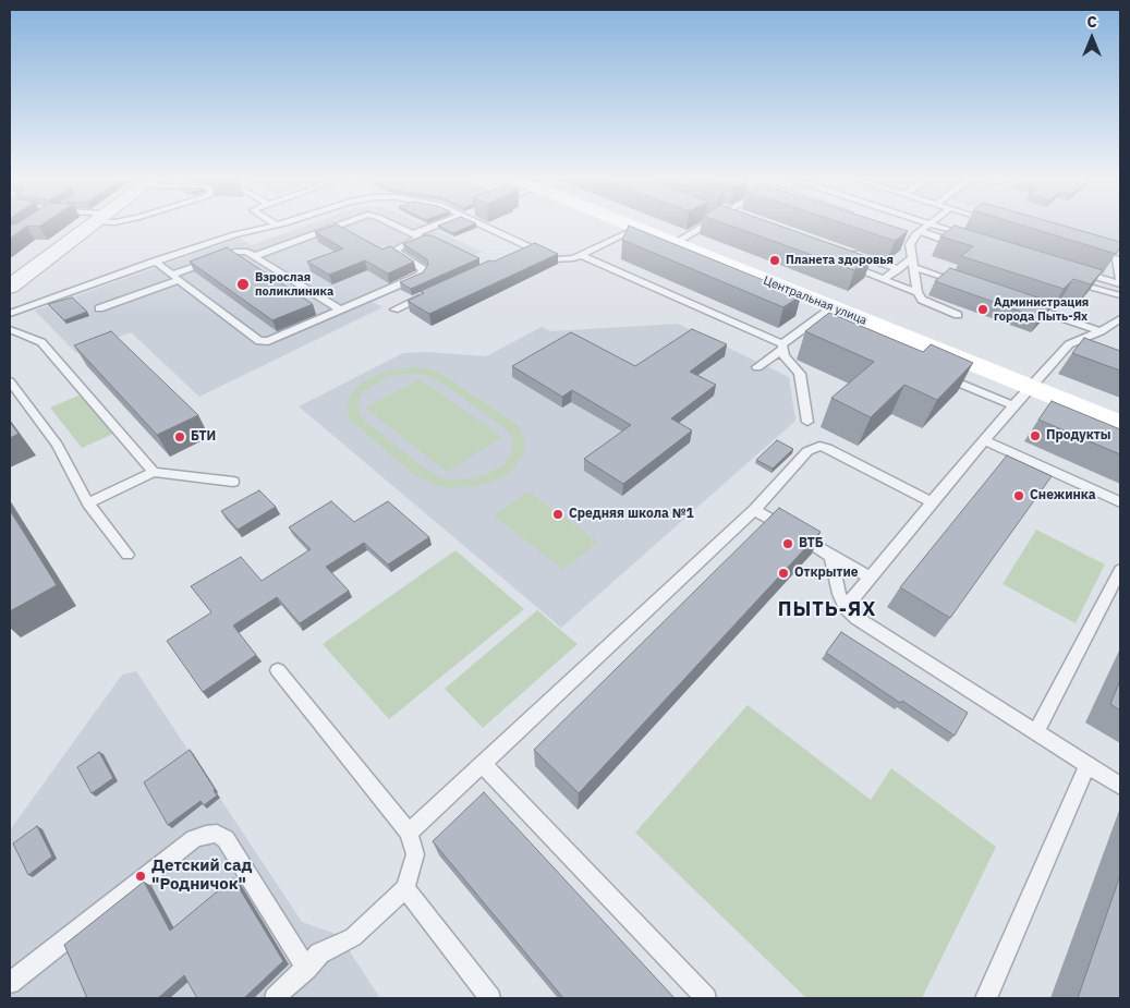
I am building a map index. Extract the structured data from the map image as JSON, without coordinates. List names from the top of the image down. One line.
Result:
{"streets":{"main road":["Центральная улица"]},"districts":["ПЫТЬ-ЯХ"],"places":["Планета здоровья","Взрослая поликлиника","Администрация города Пыть-Ях","Продукты","БТИ","Снежинка","Средняя школа №1","ВТБ","Открытие","Детский сад \"Родничок\""],"north":"top"}
